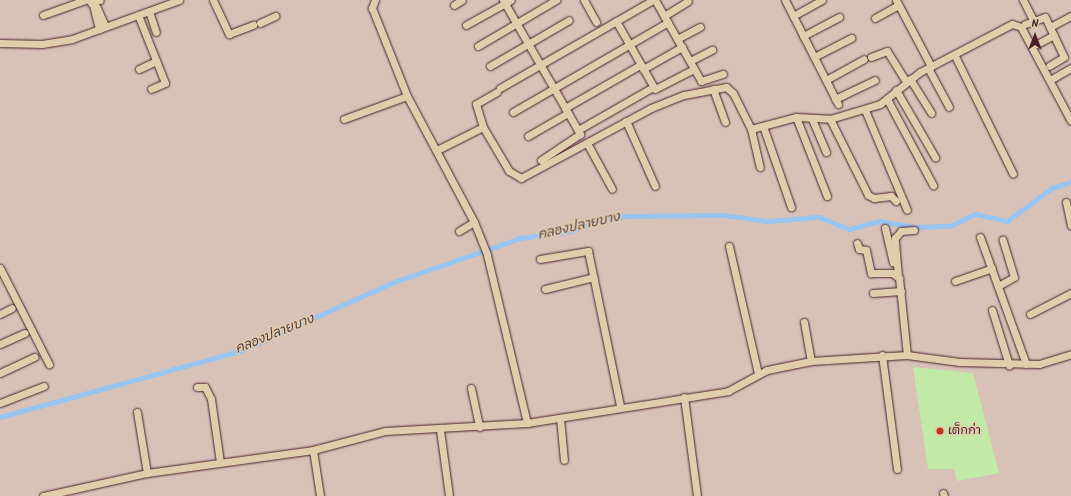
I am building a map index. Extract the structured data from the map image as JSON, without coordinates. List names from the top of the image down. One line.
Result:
{"water":["คลองปลายบาง"],"places":["เต็กก่า"],"north":"top"}
